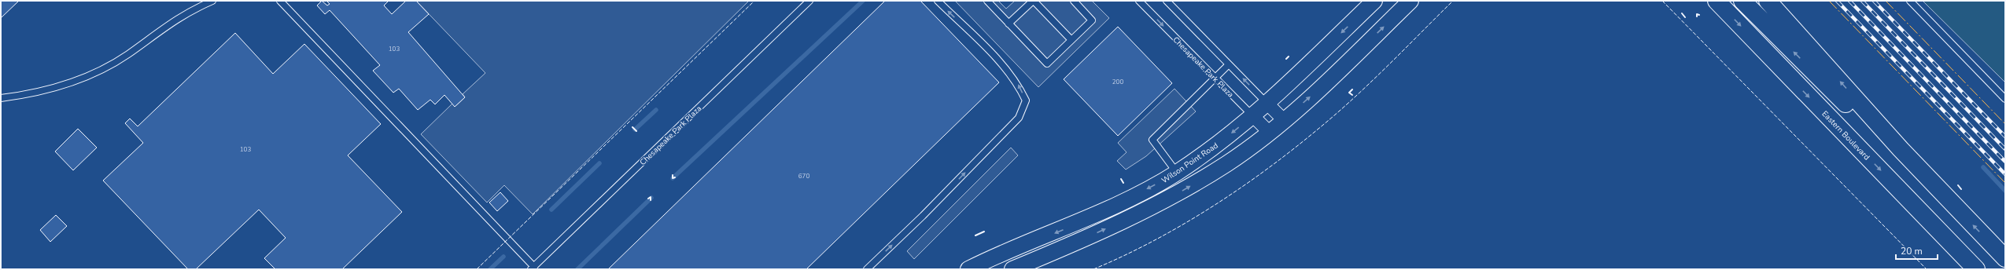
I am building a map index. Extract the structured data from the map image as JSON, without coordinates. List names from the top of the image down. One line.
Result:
{"streets":{"main road":["Eastern Boulevard"],"street":["Chesapeake Park Plaza","Wilson Point Road"]},"crossings":[["Chesapeake Park Plaza","Wilson Point Road"]],"house_numbers":["103","200","103","670"],"scale_bar":"20 m"}
